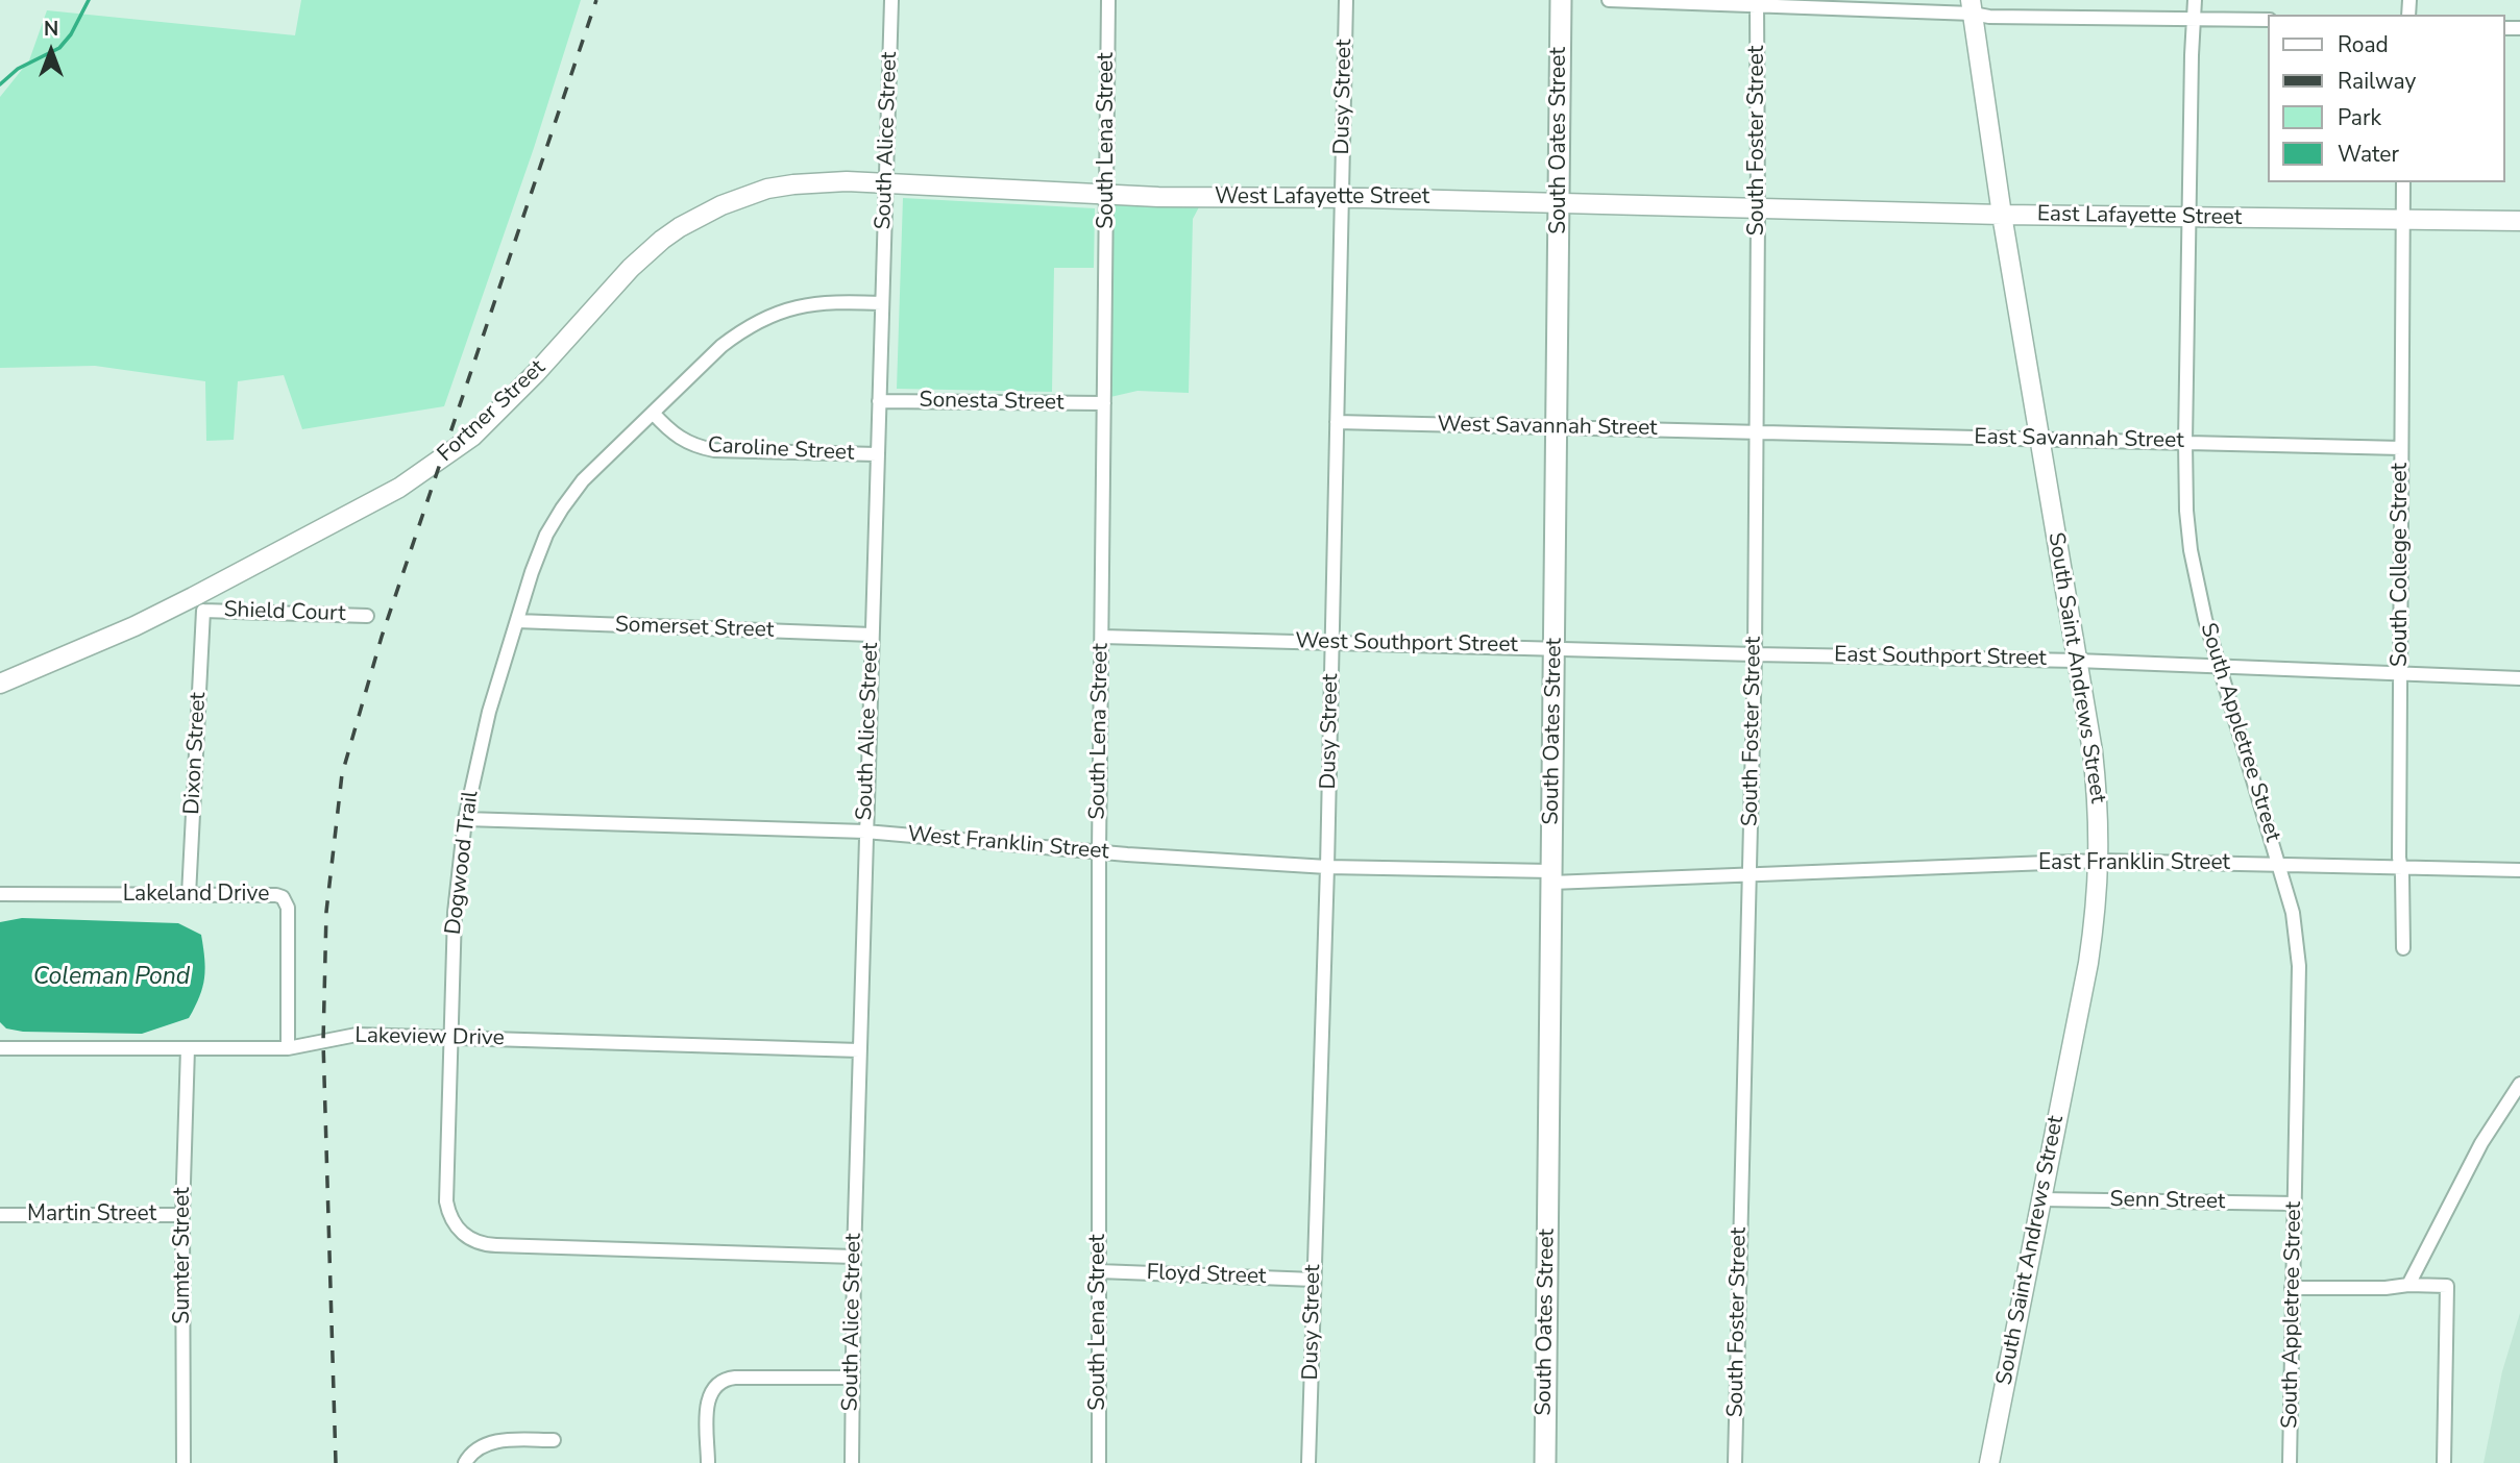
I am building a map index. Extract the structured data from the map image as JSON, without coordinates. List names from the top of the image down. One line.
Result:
{"streets":{"main road":["South Oates Street"],"street":["Dusy Street","South Alice Street","South Lena Street","South Foster Street","West Lafayette Street","East Lafayette Street","Sonesta Street","Fortner Street","West Savannah Street","East Savannah Street","Caroline Street","South College Street","Shield Court","Somerset Street","West Southport Street","East Southport Street","South Saint Andrews Street","South Appletree Street","Dixon Street","West Franklin Street","Dogwood Trail","East Franklin Street","Lakeland Drive","Lakeview Drive","Senn Street","Martin Street","Sumter Street","Floyd Street"]},"crossings":[["Dusy Street","West Lafayette Street"],["Dusy Street","West Savannah Street"],["Dusy Street","West Southport Street"],["Dusy Street","West Franklin Street"],["Dusy Street","Floyd Street"],["South Alice Street","West Lafayette Street"],["South Alice Street","Sonesta Street"],["South Alice Street","Fortner Street"],["South Alice Street","Caroline Street"],["South Alice Street","Somerset Street"],["South Alice Street","West Franklin Street"],["South Alice Street","Dogwood Trail"],["South Alice Street","Lakeview Drive"],["South Lena Street","West Lafayette Street"],["South Lena Street","Sonesta Street"],["South Lena Street","West Southport Street"],["South Lena Street","West Franklin Street"],["South Lena Street","Floyd Street"],["South Oates Street","West Lafayette Street"],["South Oates Street","West Savannah Street"],["South Oates Street","West Southport Street"],["South Oates Street","West Franklin Street"],["South Foster Street","West Lafayette Street"],["South Foster Street","East Lafayette Street"],["South Foster Street","West Savannah Street"],["South Foster Street","East Savannah Street"],["South Foster Street","West Southport Street"],["South Foster Street","East Southport Street"],["South Foster Street","West Franklin Street"],["South Foster Street","East Franklin Street"],["West Lafayette Street","East Lafayette Street"],["West Lafayette Street","Fortner Street"],["East Lafayette Street","South College Street"],["East Lafayette Street","South Saint Andrews Street"],["East Lafayette Street","South Appletree Street"],["Fortner Street","Shield Court"],["Fortner Street","Dixon Street"],["West Savannah Street","East Savannah Street"],["East Savannah Street","South College Street"],["East Savannah Street","South Saint Andrews Street"],["East Savannah Street","South Appletree Street"],["Caroline Street","Dogwood Trail"],["South College Street","East Southport Street"],["South College Street","East Franklin Street"],["Shield Court","Dixon Street"],["Somerset Street","Dogwood Trail"],["West Southport Street","East Southport Street"],["East Southport Street","South Saint Andrews Street"],["East Southport Street","South Appletree Street"],["South Saint Andrews Street","East Franklin Street"],["South Saint Andrews Street","Senn Street"],["South Appletree Street","East Franklin Street"],["South Appletree Street","Senn Street"],["Dixon Street","Lakeland Drive"],["West Franklin Street","Dogwood Trail"],["West Franklin Street","East Franklin Street"],["Dogwood Trail","Lakeview Drive"],["Lakeland Drive","Lakeview Drive"],["Lakeview Drive","Sumter Street"],["Martin Street","Sumter Street"]],"water":["Coleman Pond"],"legend":["Road","Railway","Park","Water"],"north":"top"}
